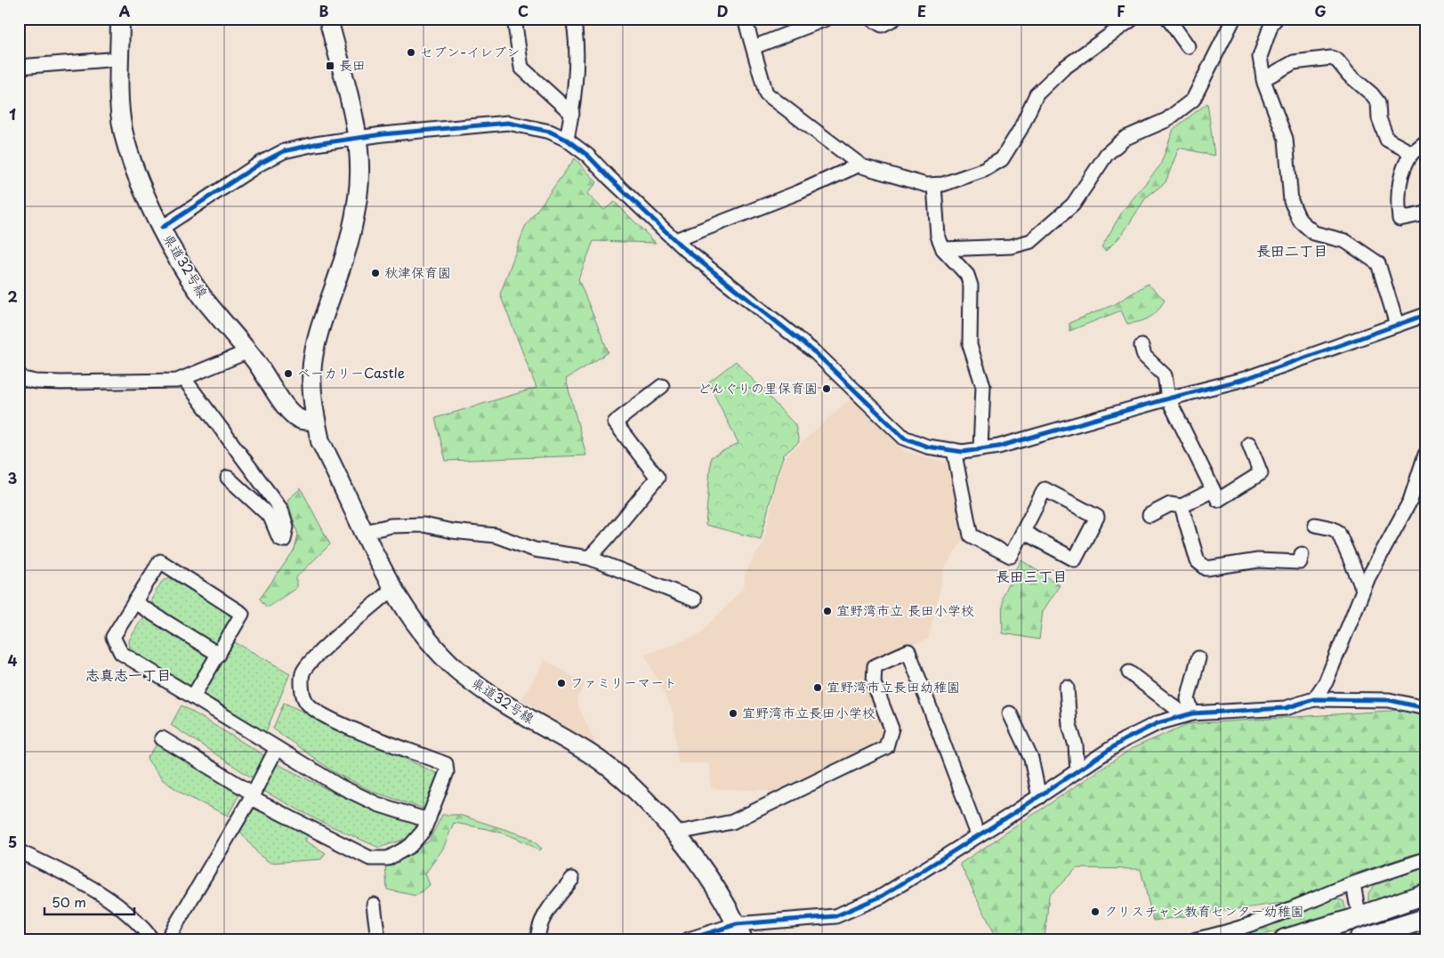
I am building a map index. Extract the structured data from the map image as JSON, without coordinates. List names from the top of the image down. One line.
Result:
{"streets":{"main road":["県道32号線"]},"districts":["長田二丁目","長田三丁目","志真志一丁目"],"places":{"other":["セブン-イレブン","秋津保育園","ベーカリーCastle","どんぐりの里保育園","宜野湾市立 長田小学校","ファミリーマート","宜野湾市立長田幼稚園","宜野湾市立長田小学校","クリスチャン教育センター幼稚園"],"transit":["長田"]},"scale_bar":"50 m","grid":{"columns":["A","B","C","D","E","F","G"],"rows":["1","2","3","4","5"]}}
